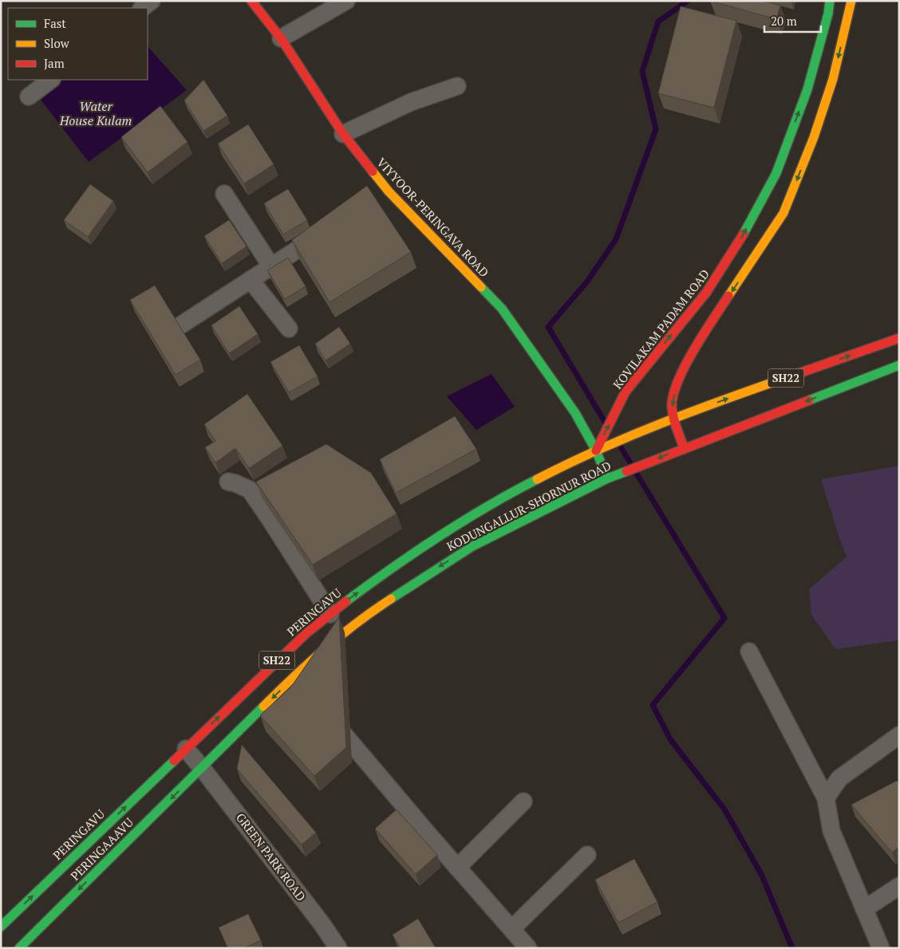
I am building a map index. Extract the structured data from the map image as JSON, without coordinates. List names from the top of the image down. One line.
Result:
{"streets":{"main road":["VIYYOOR-PERINGAVA ROAD","KOVILAKAM PADAM ROAD","SH22","KODUNGALLUR-SHORNUR ROAD","PERINGAVU","PERINGAAAVU"],"street":["GREEN PARK ROAD"]},"crossings":[["VIYYOOR-PERINGAVA ROAD","KOVILAKAM PADAM ROAD"],["VIYYOOR-PERINGAVA ROAD","KODUNGALLUR-SHORNUR ROAD"],["VIYYOOR-PERINGAVA ROAD","PERINGAVU"],["KOVILAKAM PADAM ROAD","KODUNGALLUR-SHORNUR ROAD"],["KOVILAKAM PADAM ROAD","PERINGAVU"],["KODUNGALLUR-SHORNUR ROAD","PERINGAVU"],["KODUNGALLUR-SHORNUR ROAD","PERINGAAAVU"],["KODUNGALLUR-SHORNUR ROAD","GREEN PARK ROAD"],["PERINGAVU","GREEN PARK ROAD"],["PERINGAAAVU","GREEN PARK ROAD"]],"one_way":["PERINGAVU","PERINGAAAVU"],"water":["Water House Kulam"],"legend":["Fast","Slow","Jam"],"scale_bar":"20 m"}
